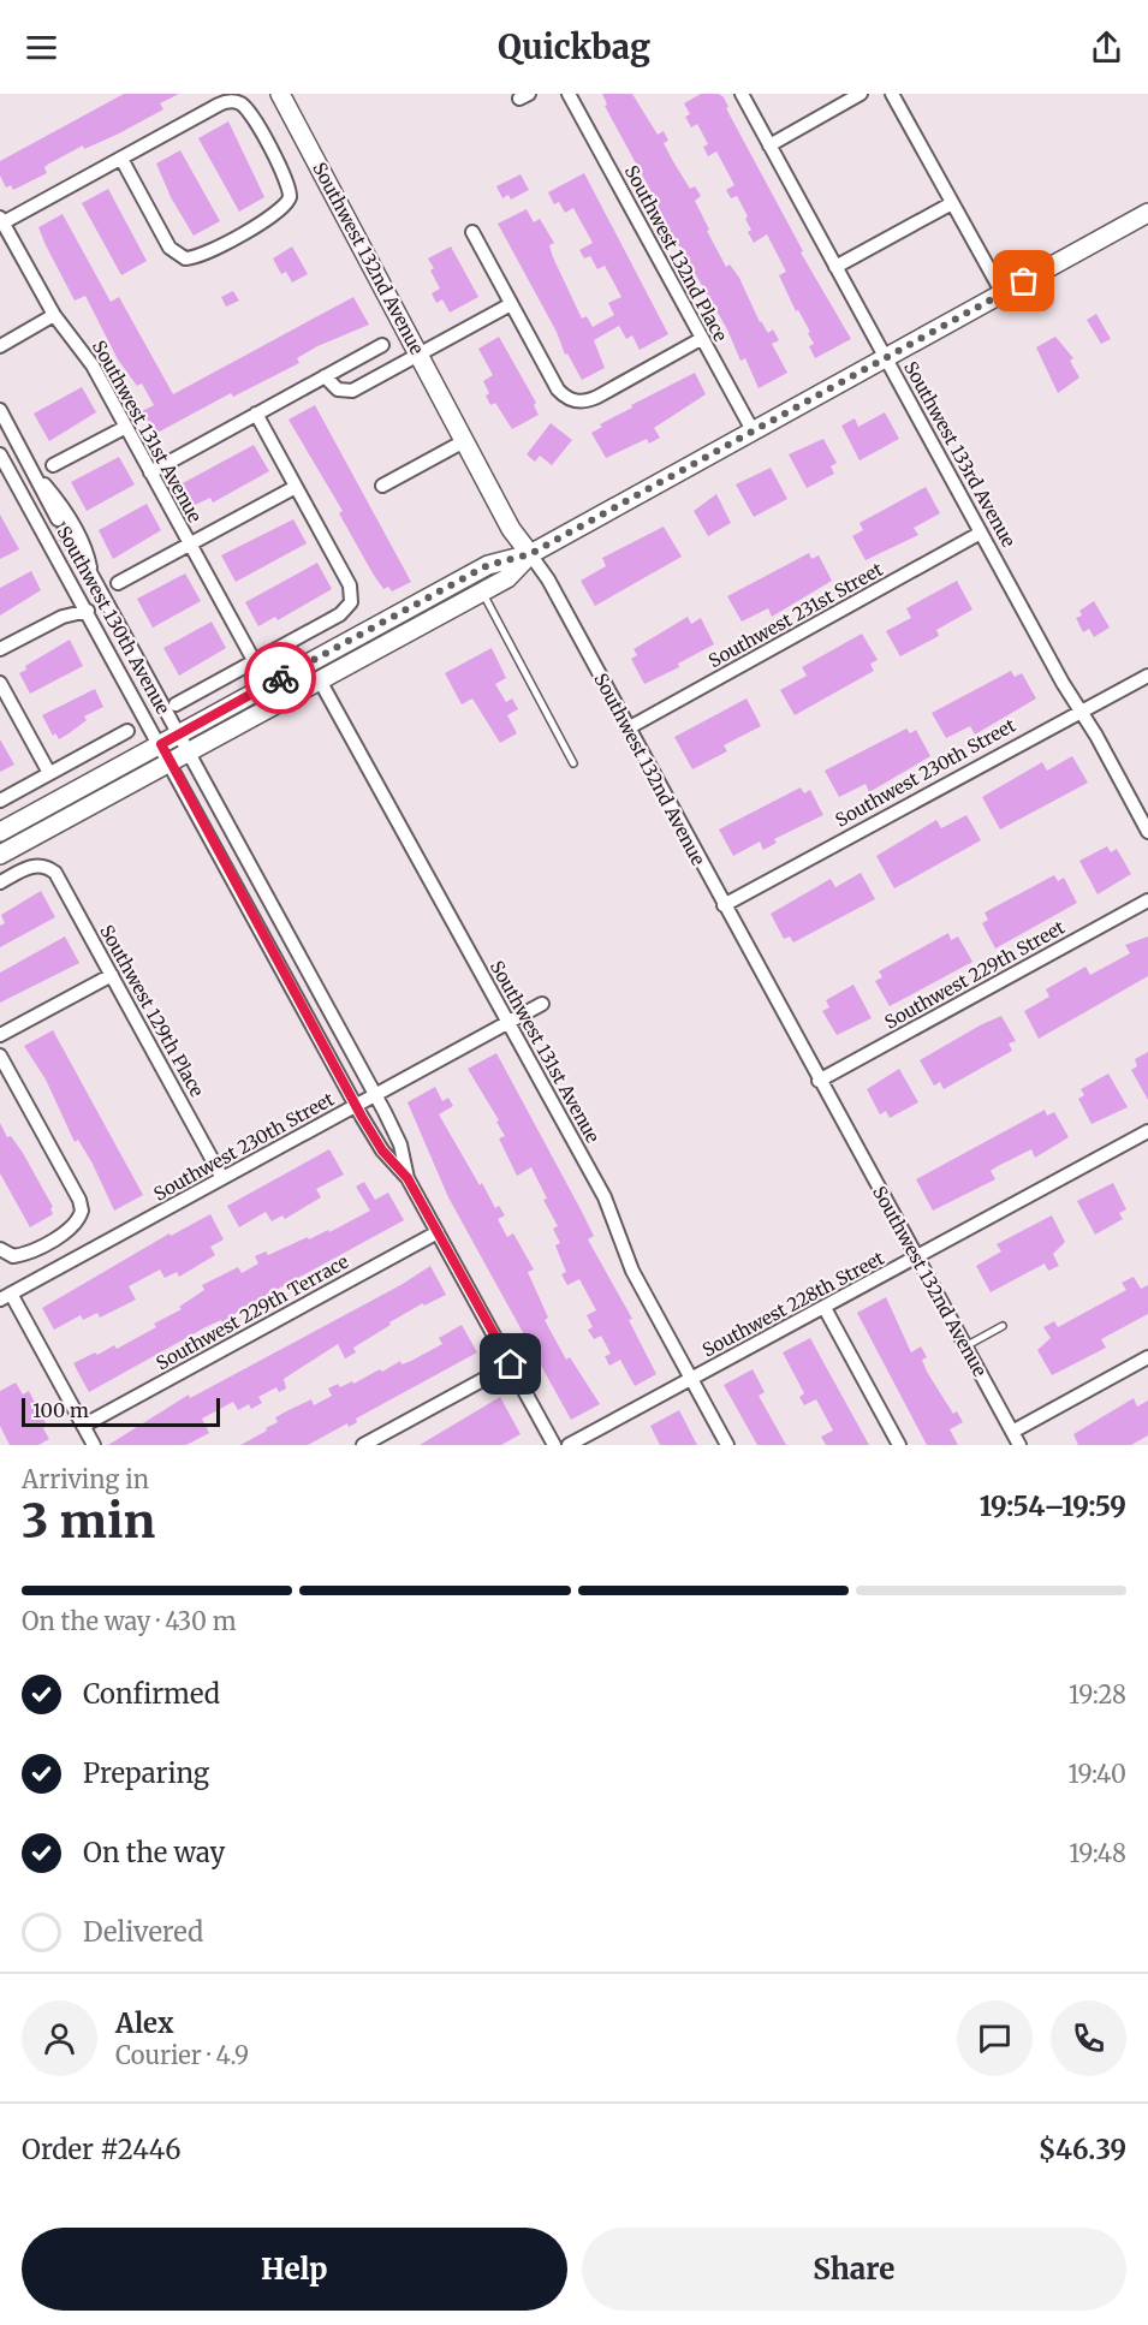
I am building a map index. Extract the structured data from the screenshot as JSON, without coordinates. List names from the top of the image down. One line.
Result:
{"streets":{"street":["Southwest 132nd Place","Southwest 132nd Avenue","Southwest 131st Avenue","Southwest 133rd Avenue","Southwest 231st Street","Southwest 130th Avenue","Southwest 230th Street","Southwest 229th Street","Southwest 129th Place","Southwest 228th Street","Southwest 229th Terrace"]},"crossings":[["Southwest 132nd Avenue","Southwest 231st Street"],["Southwest 132nd Avenue","Southwest 230th Street"],["Southwest 132nd Avenue","Southwest 229th Street"],["Southwest 132nd Avenue","Southwest 228th Street"],["Southwest 131st Avenue","Southwest 230th Street"],["Southwest 131st Avenue","Southwest 228th Street"],["Southwest 133rd Avenue","Southwest 231st Street"],["Southwest 133rd Avenue","Southwest 230th Street"],["Southwest 130th Avenue","Southwest 230th Street"],["Southwest 130th Avenue","Southwest 229th Terrace"],["Southwest 230th Street","Southwest 129th Place"]],"scale_bar":"100 m","page":{"header":"Quickbag","scale":"100 m","heading":["3 min","Arriving in","19:54–19:59"],"panel":["Alex","Courier · 4.9","Order #2446","$46.39"],"bar":"On the way · 430 m","list":[["Confirmed","19:28"],["Preparing","19:40"],["On the way","19:48"],"Delivered"],"buttons":["Help","Share"]}}
